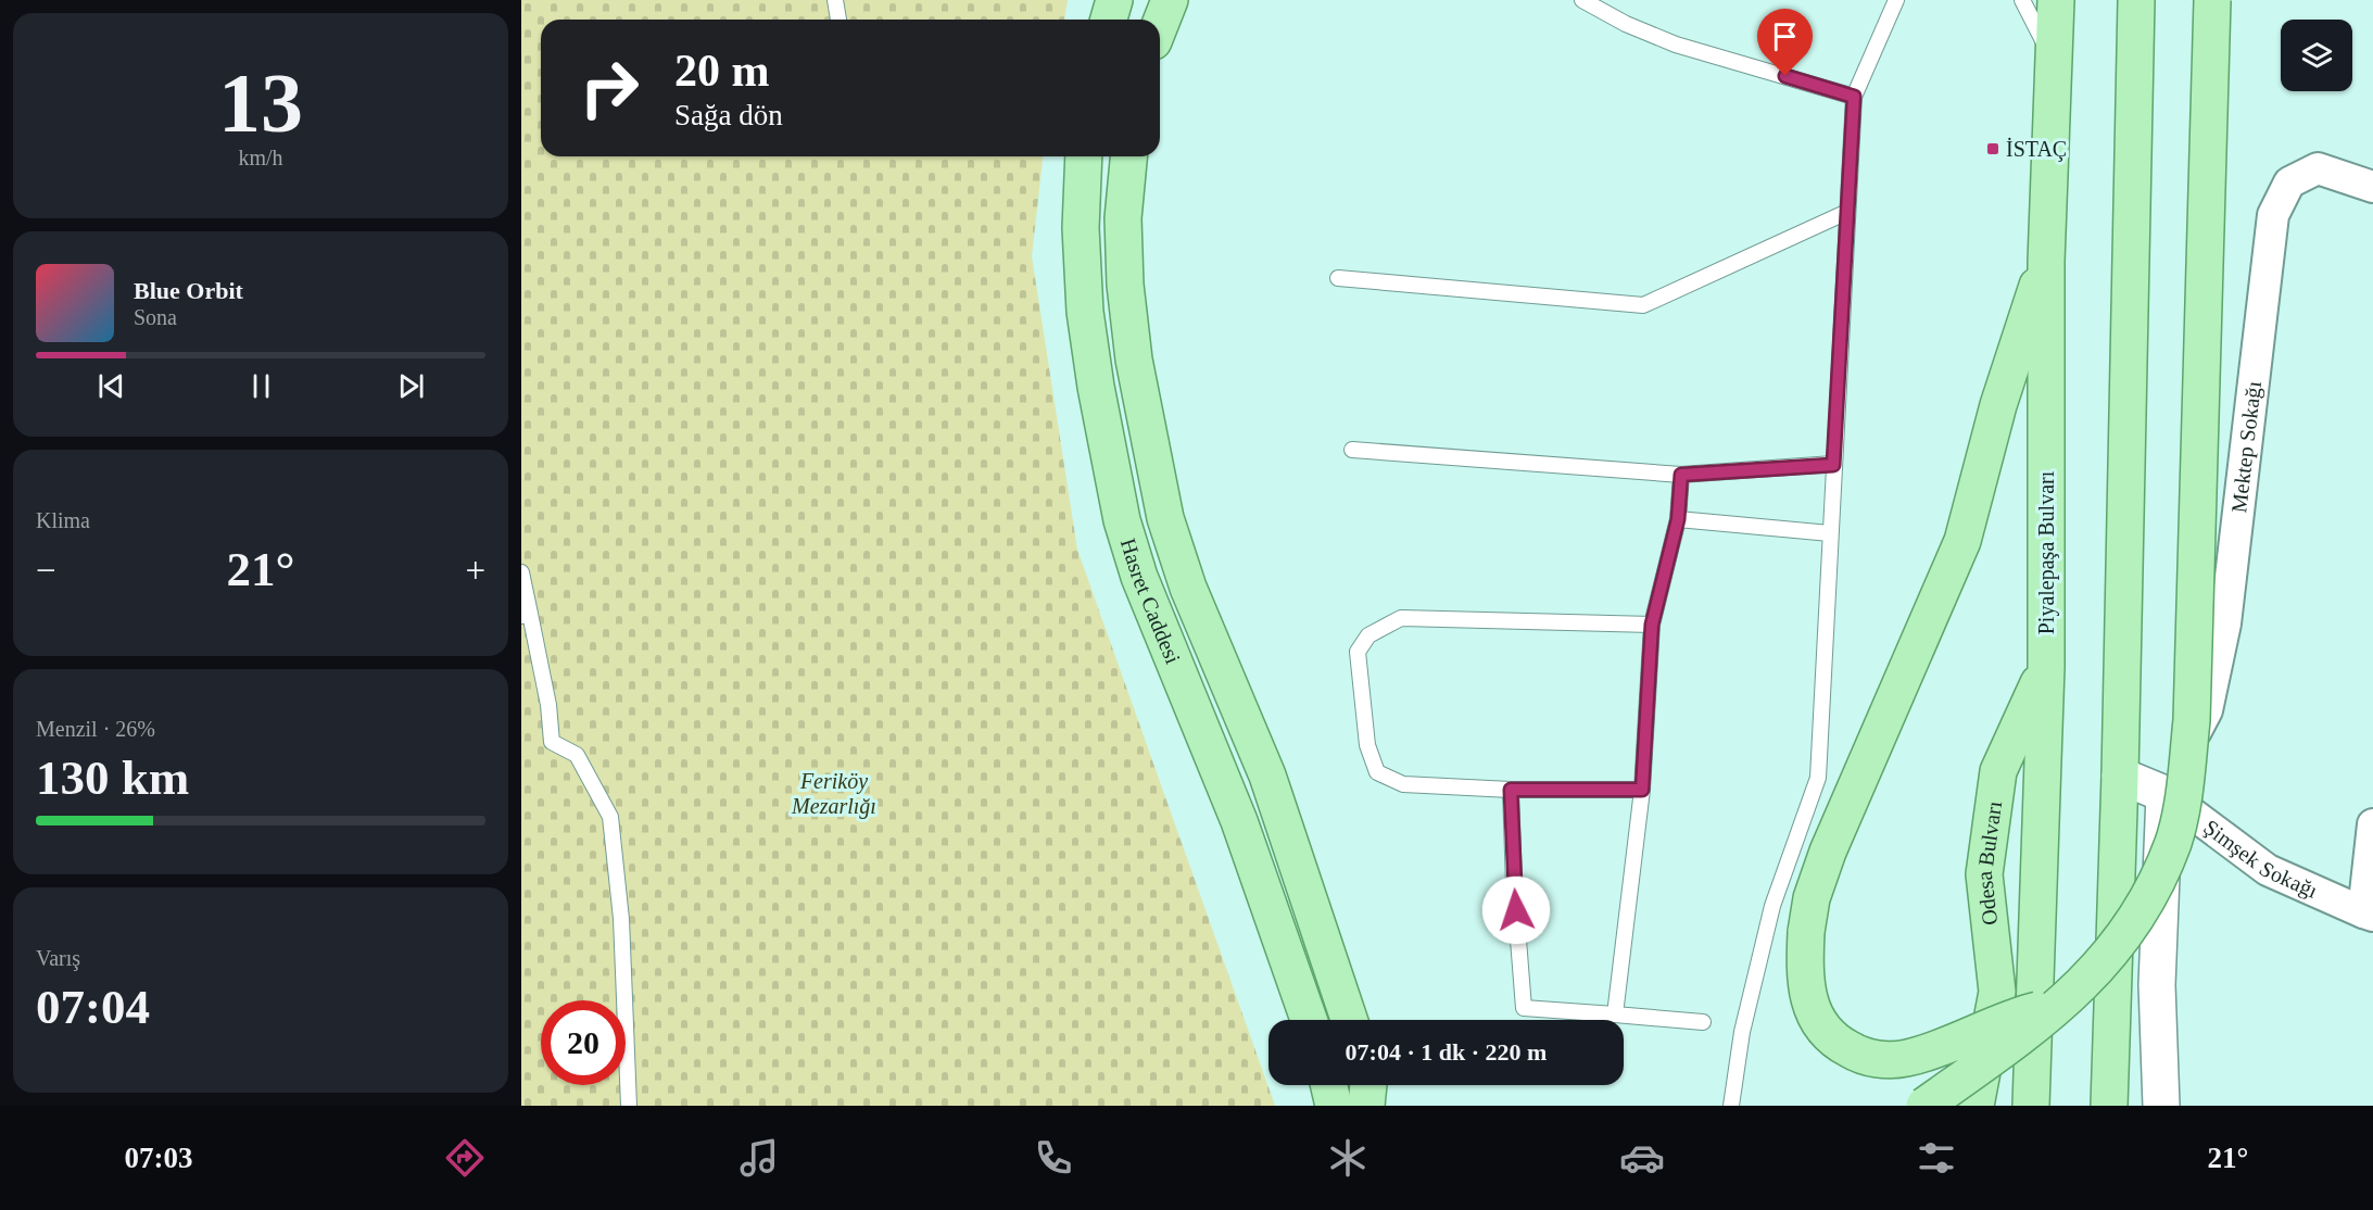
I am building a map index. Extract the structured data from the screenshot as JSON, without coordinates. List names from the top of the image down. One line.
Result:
{"streets":{"main road":["Piyalepaşa Bulvarı","Hasret Caddesi","Odesa Bulvarı"],"street":["Mektep Sokağı","Şimşek Sokağı"]},"crossings":[["Mektep Sokağı","Şimşek Sokağı"],["Piyalepaşa Bulvarı","Odesa Bulvarı"]],"parks":["Feriköy Mezarlığı"],"places":{"transit":["İSTAÇ"]},"page":{"tile":[["13","km/h"],"Klima",["Menzil · 26%","130 km"],["Varış","07:04"]],"turn":["20 m","Sağa dön"],"song":["Blue Orbit","Sona"],"heat":["−","21°","+"],"limit":"20","trip":"07:04 · 1 dk · 220 m","tabs":["07:03","21°"]}}
